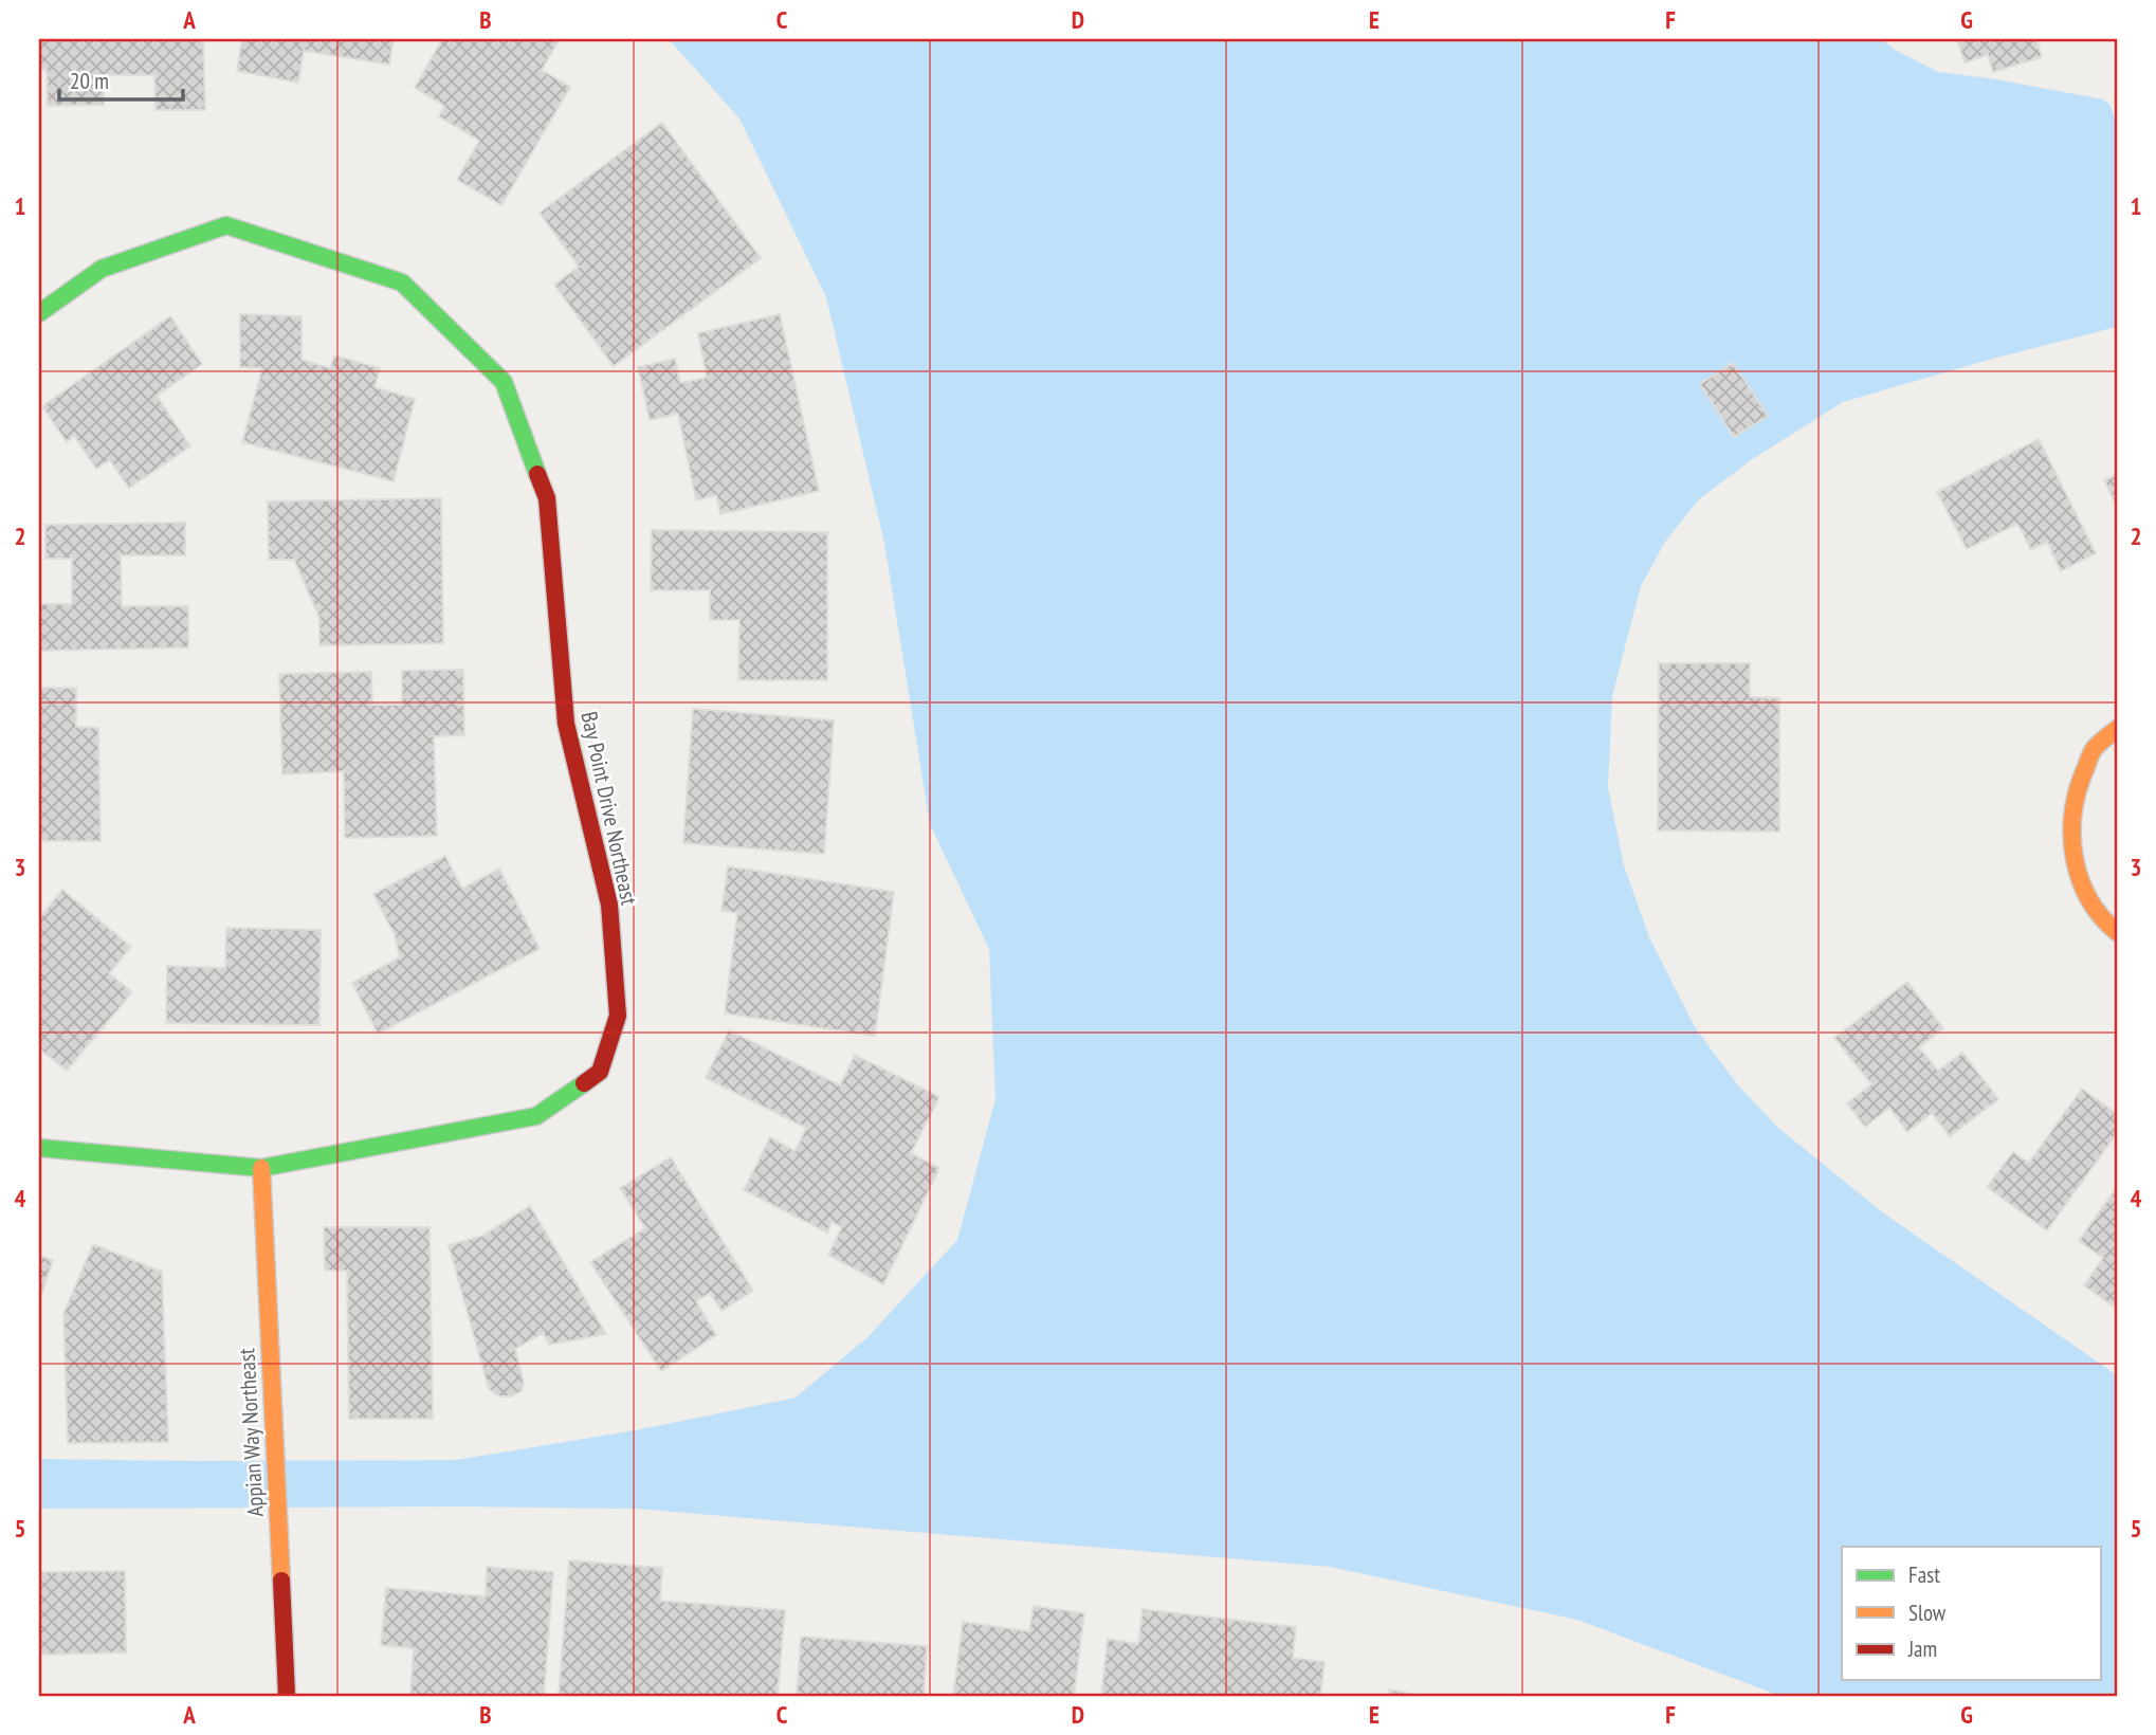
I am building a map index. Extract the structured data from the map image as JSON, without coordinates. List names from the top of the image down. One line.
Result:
{"streets":{"street":["Bay Point Drive Northeast","Appian Way Northeast"]},"crossings":[["Bay Point Drive Northeast","Appian Way Northeast"]],"legend":["Fast","Slow","Jam"],"scale_bar":"20 m","grid":{"columns":["A","B","C","D","E","F","G"],"rows":["1","2","3","4","5"]}}
